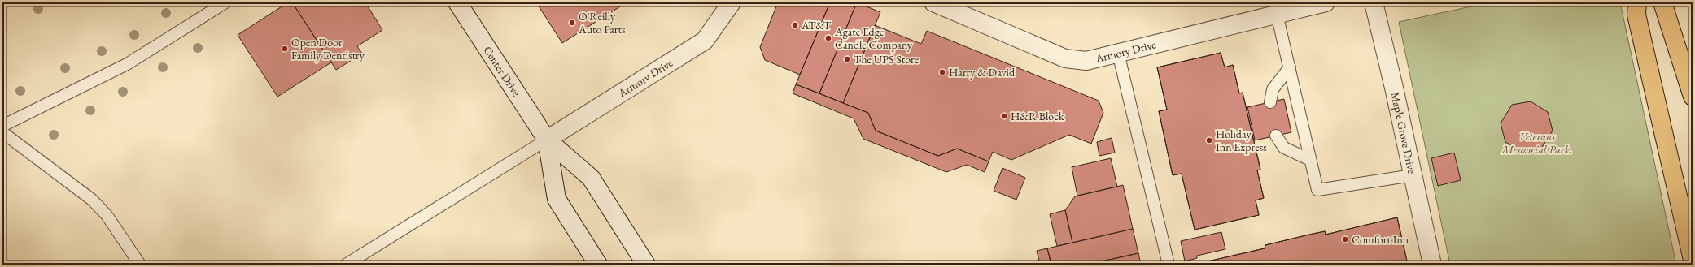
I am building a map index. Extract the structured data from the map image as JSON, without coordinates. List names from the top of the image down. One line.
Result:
{"streets":{"street":["Armory Drive","Center Drive","Maple Grove Drive"]},"crossings":[["Armory Drive","Center Drive"]],"parks":["Veterans Memorial Park."],"places":["O'Reilly Auto Parts","AT&T","Agate Edge Candle Company","Open Door Family Dentistry","The UPS Store","Harry & David","H&R Block","Holiday Inn Express","Comfort Inn"]}
